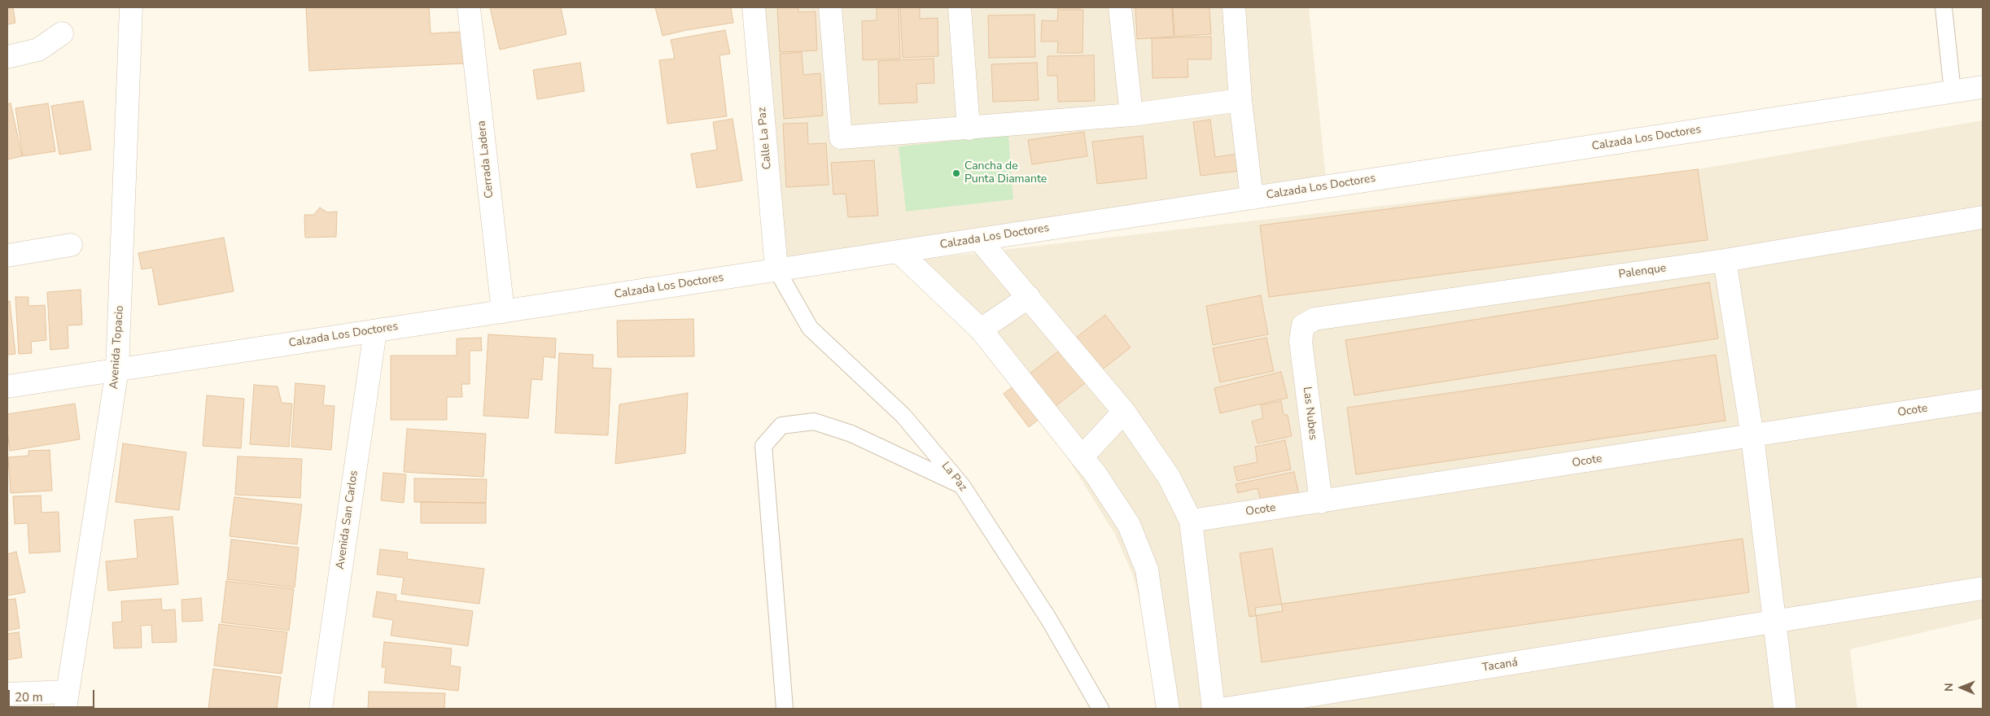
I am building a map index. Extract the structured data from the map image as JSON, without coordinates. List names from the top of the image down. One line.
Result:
{"streets":{"street":["Calle La Paz","Calzada Los Doctores","Cerrada Ladera","Palenque","Avenida Topacio","Ocote","Las Nubes","Avenida San Carlos","Tacaná"],"lane":["La Paz"]},"crossings":[["Calle La Paz","Calzada Los Doctores"],["Calle La Paz","La Paz"],["Calzada Los Doctores","Cerrada Ladera"],["Calzada Los Doctores","Avenida Topacio"],["Calzada Los Doctores","La Paz"],["Calzada Los Doctores","Avenida San Carlos"],["Palenque","Las Nubes"],["Ocote","Las Nubes"]],"places":["Cancha de Punta Diamante"],"scale_bar":"20 m","north":"left"}
